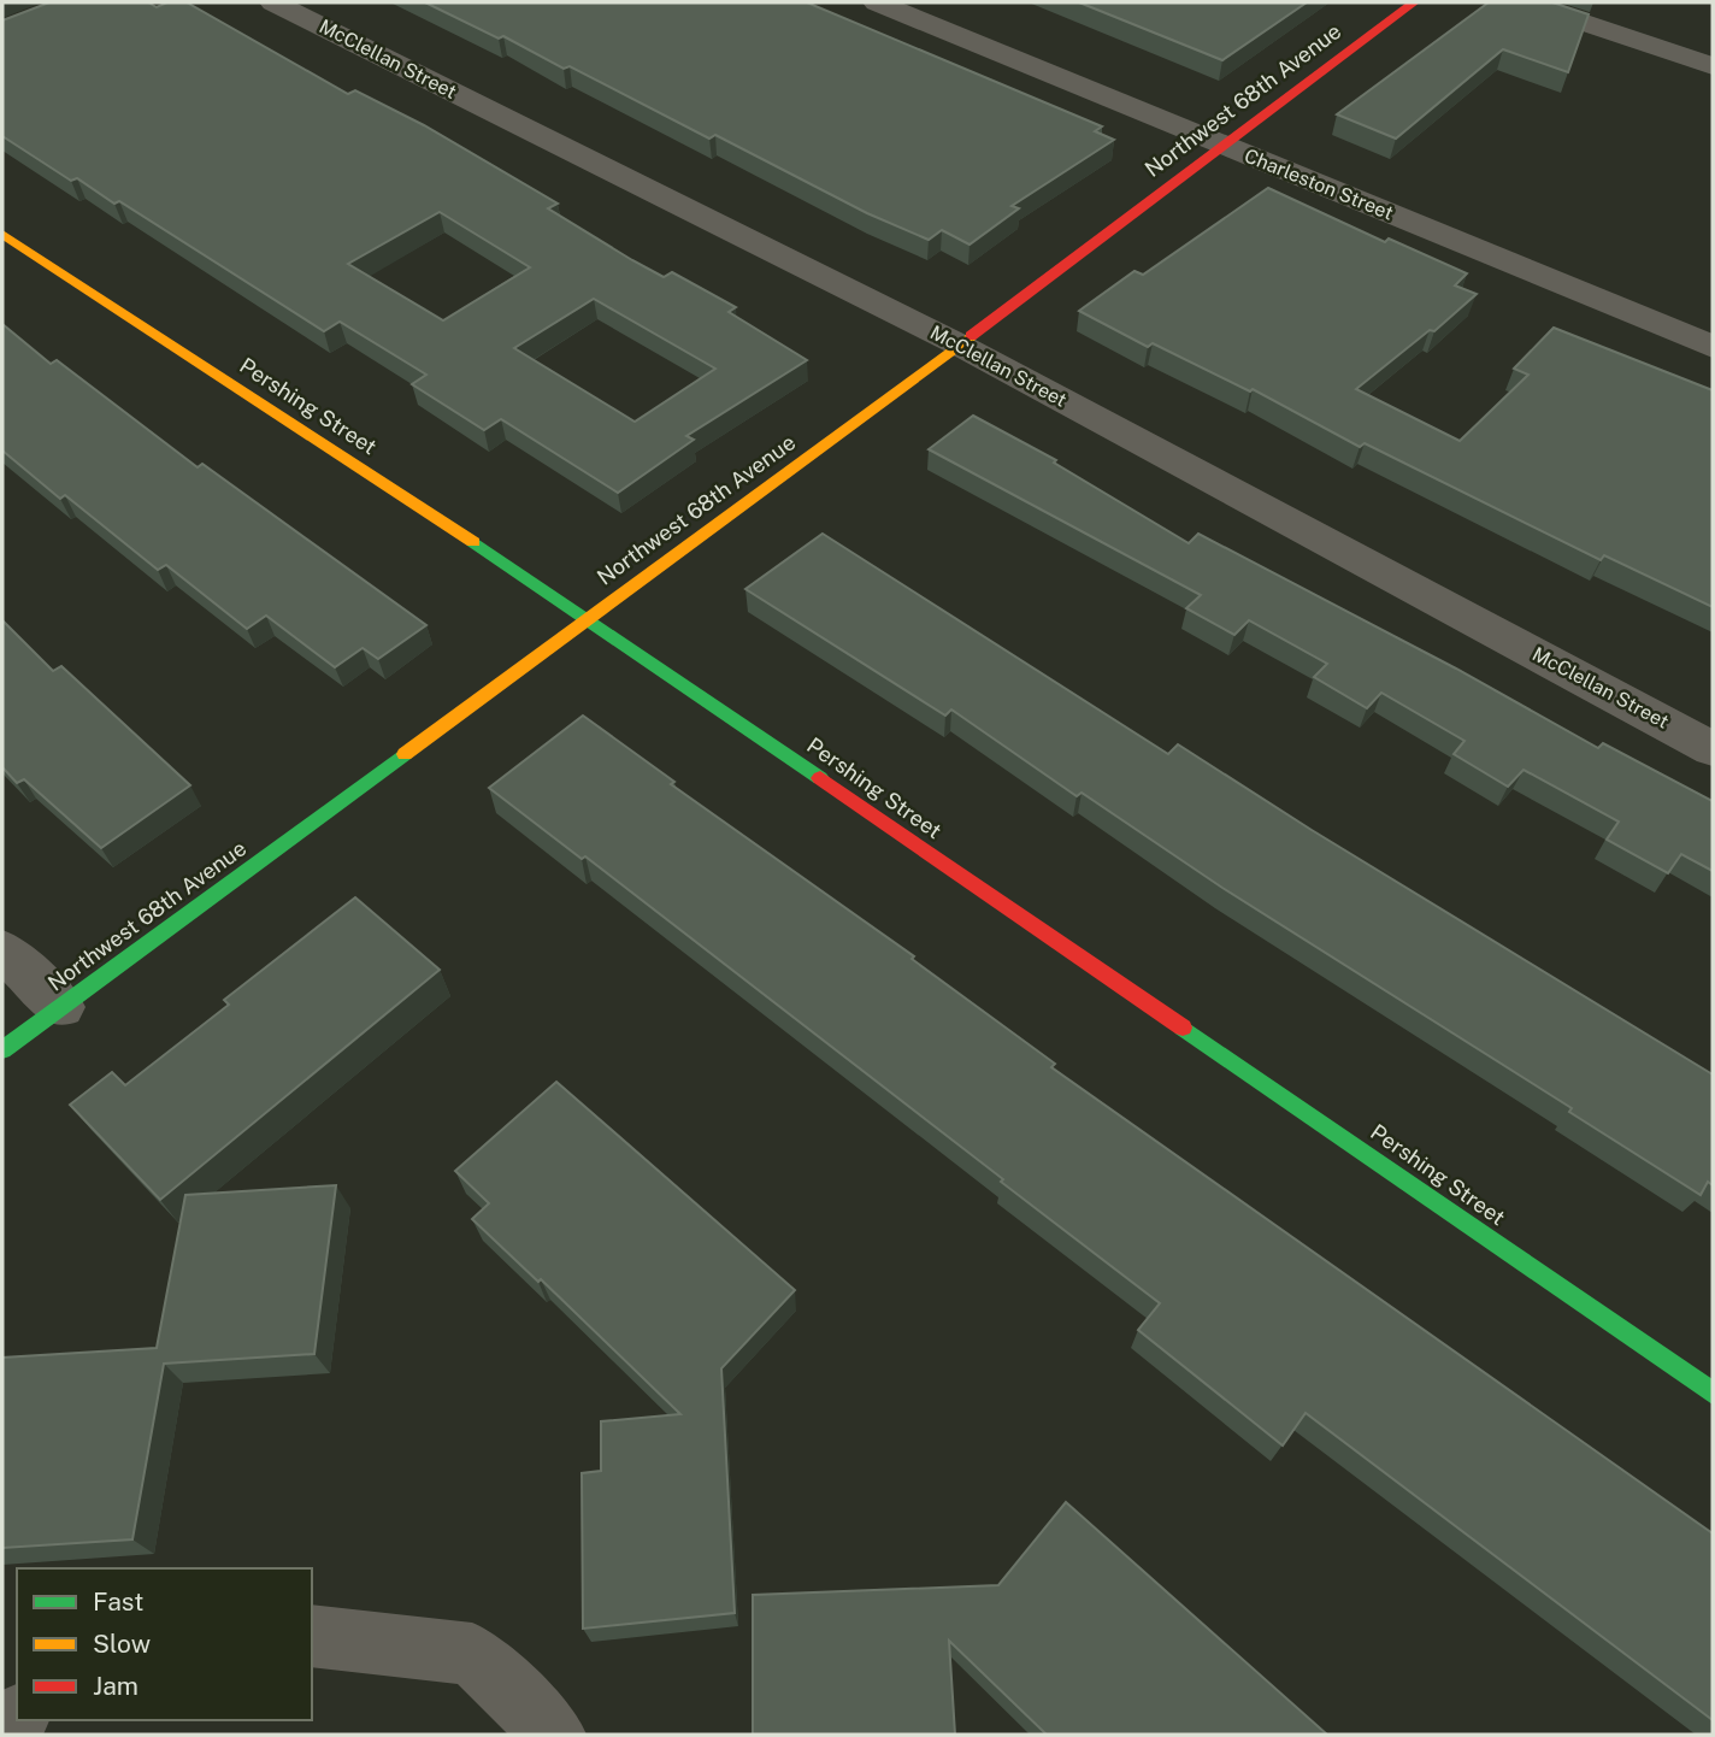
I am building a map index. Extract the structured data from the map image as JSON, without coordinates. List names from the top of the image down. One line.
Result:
{"streets":{"street":["McClellan Street","Northwest 68th Avenue","Charleston Street","Pershing Street"]},"crossings":[["McClellan Street","Northwest 68th Avenue"],["Northwest 68th Avenue","Charleston Street"],["Northwest 68th Avenue","Pershing Street"]],"legend":["Fast","Slow","Jam"]}
